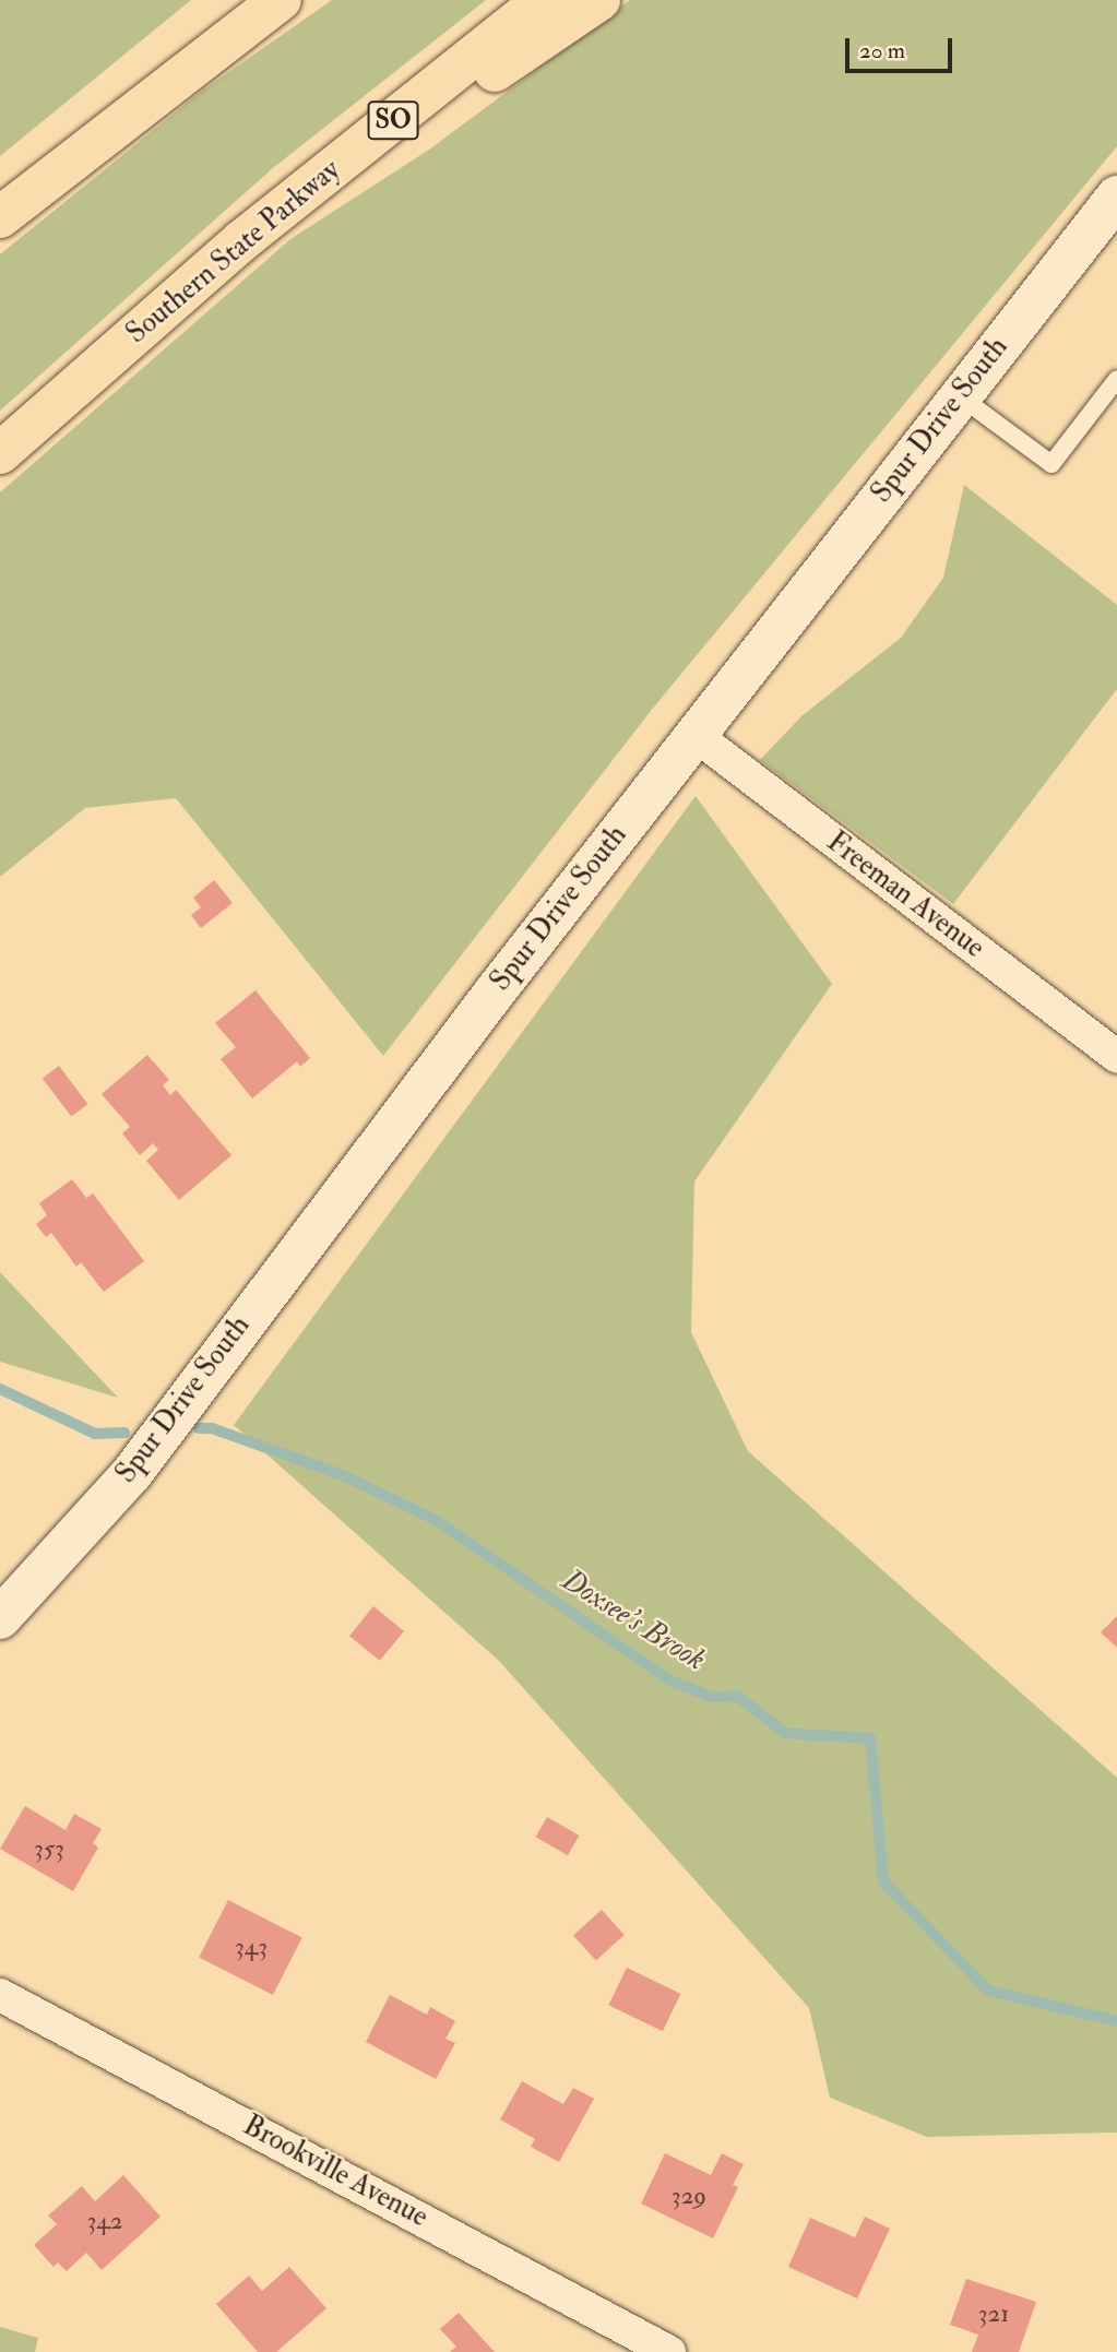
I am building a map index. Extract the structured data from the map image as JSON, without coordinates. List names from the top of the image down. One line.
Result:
{"streets":{"highway":["SO","Southern State Parkway"],"street":["Spur Drive South","Freeman Avenue","Brookville Avenue"]},"crossings":[["Spur Drive South","Freeman Avenue"]],"water":["Doxsee's Brook"],"house_numbers":["353","343","329","342","321"],"scale_bar":"20 m"}
